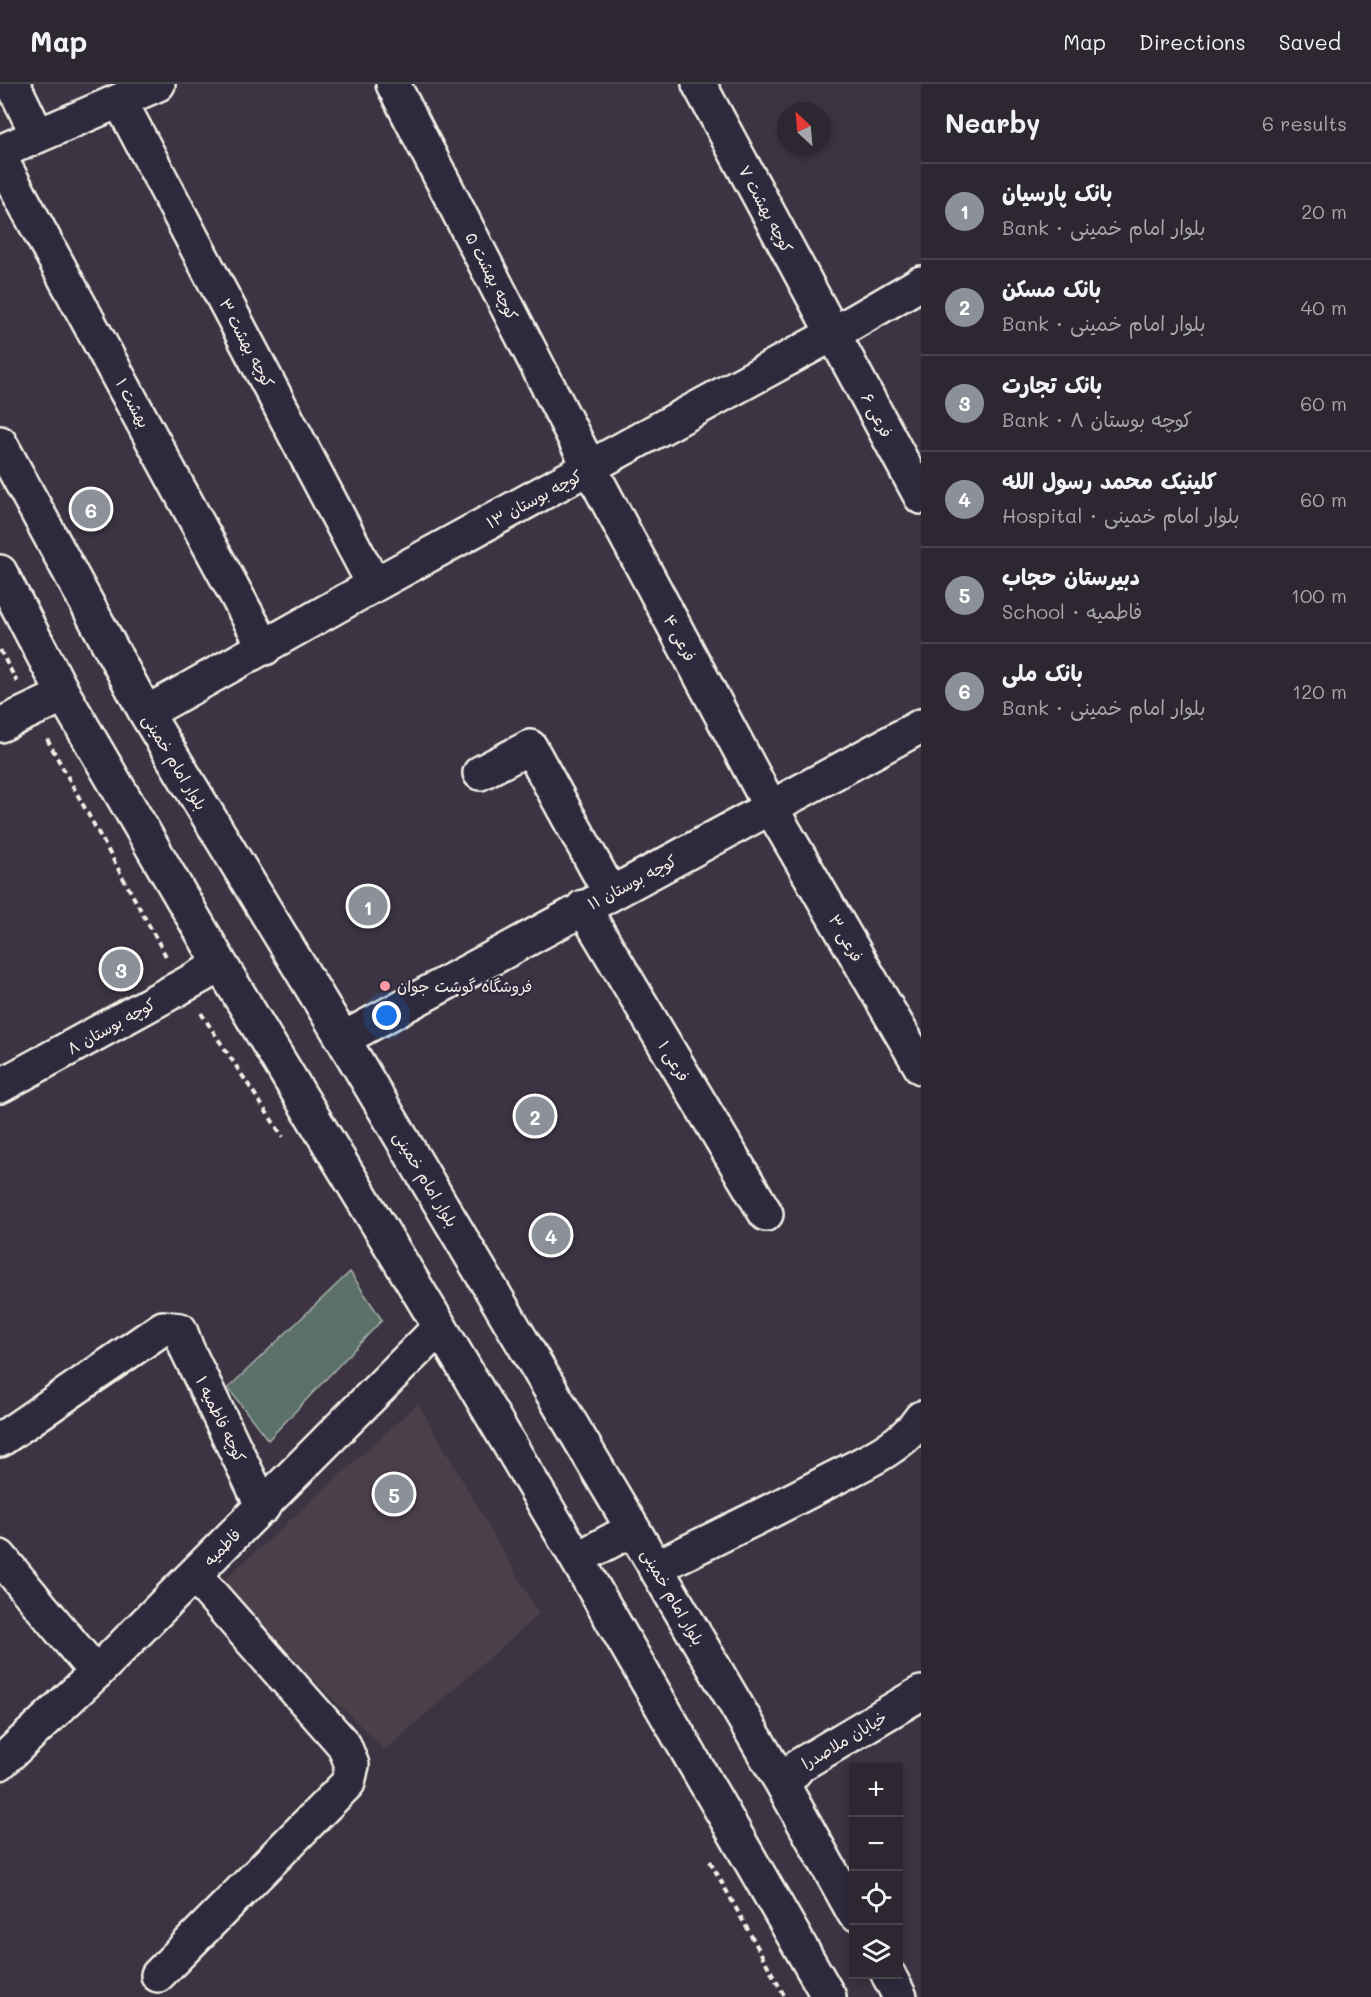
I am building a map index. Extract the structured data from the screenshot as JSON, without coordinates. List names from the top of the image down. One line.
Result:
{"streets":{"street":["کوچه بهشت ۷","کوچه بهشت ۵","کوچه بهشت ۳","بهشت ۱","فرعی ۶","کوچه بوستان ۱۳","فرعی ۴","بلوار امام خمینی","کوچه بوستان ۱۱","فرعی ۳","کوچه بوستان ۸","فرعی ۱","کوچه فاطمیه ۱","فاطمیه","خیابان ملاصدرا"]},"crossings":[["کوچه بهشت ۷","فرعی ۶"],["کوچه بهشت ۷","کوچه بوستان ۱۳"],["کوچه بهشت ۵","کوچه بوستان ۱۳"],["کوچه بهشت ۵","فرعی ۴"],["کوچه بهشت ۳","کوچه بوستان ۱۳"],["بهشت ۱","کوچه بوستان ۱۳"],["فرعی ۶","کوچه بوستان ۱۳"],["کوچه بوستان ۱۳","فرعی ۴"],["کوچه بوستان ۱۳","بلوار امام خمینی"],["فرعی ۴","کوچه بوستان ۱۱"],["فرعی ۴","فرعی ۳"],["بلوار امام خمینی","کوچه بوستان ۱۱"],["بلوار امام خمینی","خیابان ملاصدرا"],["کوچه بوستان ۱۱","فرعی ۳"],["کوچه بوستان ۱۱","فرعی ۱"],["کوچه فاطمیه ۱","فاطمیه"]],"places":["فروشگاه گوشت جوان"],"north":"top left","page":{"header":"Map","nav":["Map","Directions","Saved"],"heading":["Nearby","6 results"],"list":[{"mark":"1","name":"بانک پارسیان","note":"Bank · بلوار امام خمینی","value":"20 m"},{"mark":"2","name":"بانک مسکن","note":"Bank · بلوار امام خمینی","value":"40 m"},{"mark":"3","name":"بانک تجارت","note":"Bank · کوچه بوستان ۸","value":"60 m"},{"mark":"4","name":"کلینیک محمد رسول الله","note":"Hospital · بلوار امام خمینی","value":"60 m"},{"mark":"5","name":"دبیرستان حجاب","note":"School · فاطمیه","value":"100 m"},{"mark":"6","name":"بانک ملی","note":"Bank · بلوار امام خمینی","value":"120 m"}],"pins":["6","1","3","2","4","5"],"map_buttons":["+","−"]}}
